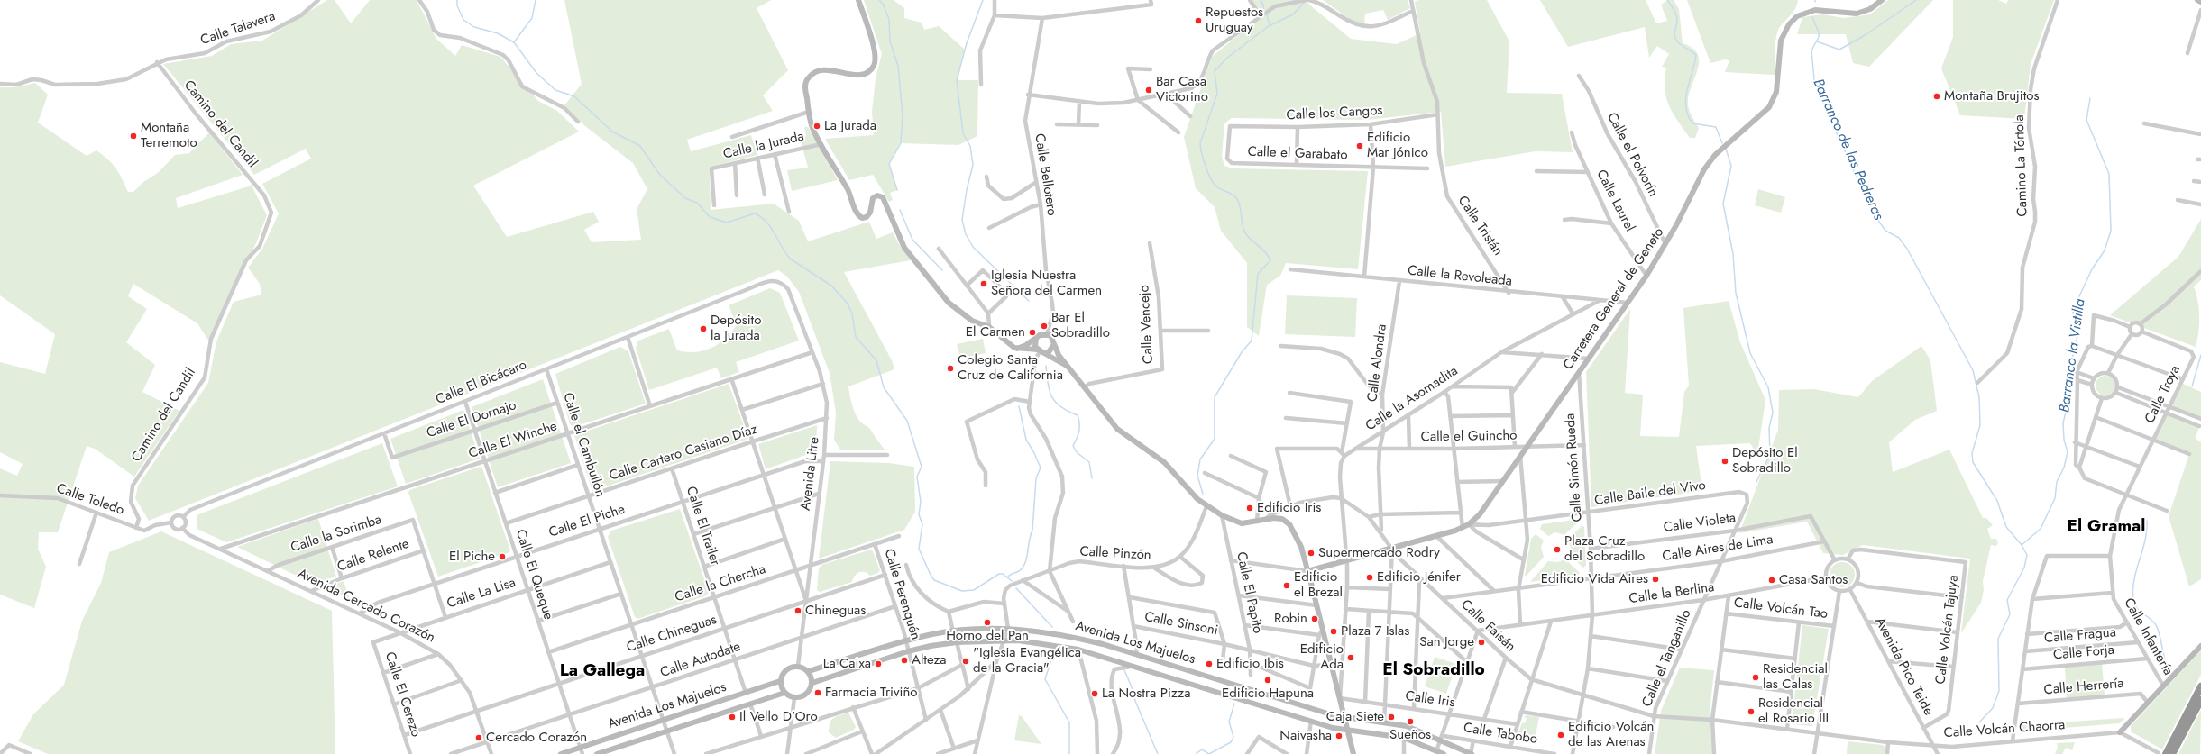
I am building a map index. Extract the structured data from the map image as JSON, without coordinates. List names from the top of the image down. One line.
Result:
{"streets":{"main road":["Carretera General de Geneto","Avenida Los Majuelos"],"street":["Calle Talavera","Calle los Cangos","Camino del Candil","Calle la Jurada","Calle el Garabato","Calle el Polvorín","Camino La Tórtola","Calle Bellotero","Calle Laurel","Calle Tristán","Calle la Revoleada","Calle Vencejo","Calle Alondra","Calle El Bicácaro","Calle Troya","Calle la Asomadita","Calle El Dornajo","Calle el Guincho","Calle El Winche","Calle el Cambullón","Calle Cartero Casiano Díaz","Calle Simón Rueda","Avenida Litre","Calle Baile del Vivo","Calle Toledo","Calle El Piche","Calle Violeta","Calle El Trailer","Calle la Sorimba","Calle Aires de Lima","Calle Pinzón","Calle Relente","Calle El Queque","Calle la Chercha","Calle El Papito","Calle La Lisa","Calle la Berlina","Calle Perenquén","Avenida Cercado Corazón","Calle Volcán Tao","Calle Sinsoni","Calle Faisán","Calle Volcán Tajuya","Calle Chineguas","Calle Fragua","Calle Infantería","Calle Forja","Calle el Tanganillo","Calle Autodate","Avenida Pico Teide","Calle Herrería","Calle El Cerezo","Calle Iris","Calle Volcán Chaorra","Calle Tabobo"]},"crossings":[["Calle Talavera","Camino del Candil"],["Calle los Cangos","Calle el Garabato"],["Calle los Cangos","Calle Tristán"],["Camino del Candil","Calle Toledo"],["Calle el Polvorín","Carretera General de Geneto"],["Calle Laurel","Carretera General de Geneto"],["Calle Tristán","Calle la Revoleada"],["Calle la Revoleada","Carretera General de Geneto"],["Calle la Revoleada","Calle Alondra"],["Calle la Revoleada","Calle la Asomadita"],["Carretera General de Geneto","Calle el Guincho"],["Carretera General de Geneto","Calle Simón Rueda"],["Carretera General de Geneto","Calle Baile del Vivo"],["Carretera General de Geneto","Calle Faisán"],["Calle Alondra","Calle la Asomadita"],["Calle Alondra","Calle el Guincho"],["Calle Alondra","Calle Faisán"],["Calle El Bicácaro","Calle El Dornajo"],["Calle El Bicácaro","Calle el Cambullón"],["Calle El Bicácaro","Avenida Litre"],["Calle El Bicácaro","Calle Toledo"],["Calle El Bicácaro","Calle El Queque"],["Calle El Bicácaro","Avenida Cercado Corazón"],["Calle Troya","Calle Infantería"],["Calle la Asomadita","Calle el Guincho"],["Calle El Dornajo","Calle el Cambullón"],["Calle El Dornajo","Calle El Queque"],["Calle el Guincho","Calle Simón Rueda"],["Calle El Winche","Calle el Cambullón"],["Calle El Winche","Avenida Litre"],["Calle El Winche","Calle El Queque"],["Calle El Winche","Avenida Cercado Corazón"],["Calle el Cambullón","Calle Cartero Casiano Díaz"],["Calle el Cambullón","Calle El Piche"],["Calle el Cambullón","Calle la Chercha"],["Calle el Cambullón","Calle La Lisa"],["Calle el Cambullón","Calle Chineguas"],["Calle el Cambullón","Avenida Los Majuelos"],["Calle el Cambullón","Calle Autodate"],["Calle Cartero Casiano Díaz","Avenida Litre"],["Calle Cartero Casiano Díaz","Calle El Trailer"],["Calle Cartero Casiano Díaz","Calle El Queque"],["Calle Simón Rueda","Calle Baile del Vivo"],["Calle Simón Rueda","Calle Violeta"],["Calle Simón Rueda","Calle Aires de Lima"],["Calle Simón Rueda","Calle la Berlina"],["Calle Simón Rueda","Calle Faisán"],["Avenida Litre","Calle El Piche"],["Avenida Litre","Calle la Chercha"],["Avenida Litre","Calle Chineguas"],["Avenida Litre","Avenida Los Majuelos"],["Avenida Litre","Calle Autodate"],["Calle Baile del Vivo","Calle el Tanganillo"],["Calle Toledo","Avenida Cercado Corazón"],["Calle El Piche","Calle El Trailer"],["Calle El Piche","Calle El Queque"],["Calle El Piche","Avenida Cercado Corazón"],["Calle Violeta","Calle Aires de Lima"],["Calle Violeta","Calle el Tanganillo"],["Calle El Trailer","Calle la Chercha"],["Calle El Trailer","Calle Chineguas"],["Calle El Trailer","Avenida Los Majuelos"],["Calle El Trailer","Calle Autodate"],["Calle la Sorimba","Calle Relente"],["Calle la Sorimba","Avenida Cercado Corazón"],["Calle Aires de Lima","Calle Faisán"],["Calle Aires de Lima","Calle el Tanganillo"],["Calle Pinzón","Avenida Los Majuelos"],["Calle Relente","Avenida Cercado Corazón"],["Calle El Queque","Calle la Chercha"],["Calle El Queque","Calle La Lisa"],["Calle El Queque","Calle Chineguas"],["Calle El Queque","Avenida Los Majuelos"],["Calle El Queque","Calle Autodate"],["Calle la Chercha","Calle Perenquén"],["Calle El Papito","Calle Sinsoni"],["Calle La Lisa","Avenida Cercado Corazón"],["Calle La Lisa","Calle El Cerezo"],["Calle la Berlina","Calle Faisán"],["Calle la Berlina","Calle Volcán Tajuya"],["Calle la Berlina","Calle el Tanganillo"],["Calle la Berlina","Avenida Pico Teide"],["Calle Perenquén","Calle Chineguas"],["Calle Perenquén","Avenida Los Majuelos"],["Calle Perenquén","Calle Autodate"],["Avenida Cercado Corazón","Calle Chineguas"],["Avenida Cercado Corazón","Calle Autodate"],["Calle Faisán","Calle el Tanganillo"],["Calle Faisán","Calle Volcán Chaorra"],["Calle Volcán Tajuya","Avenida Pico Teide"],["Calle Chineguas","Calle El Cerezo"],["Calle Fragua","Calle Infantería"],["Calle Infantería","Calle Forja"],["Avenida Los Majuelos","Calle Tabobo"],["Calle el Tanganillo","Calle Volcán Chaorra"],["Avenida Pico Teide","Calle Volcán Chaorra"]],"districts":["El Gramal","El Sobradillo","La Gallega"],"water":["Barranco de las Pedreras","Barranco la Vistilla"],"places":["Repuestos Uruguay","Bar Casa Victorino","Montaña Brujitos","La Jurada","Montaña Terremoto","Edificio Mar Jónico","Iglesia Nuestra Señora del Carmen","Bar El Sobradillo","Depósito la Jurada","El Carmen","Colegio Santa Cruz de California","Depósito El Sobradillo","Edificio Iris","Plaza Cruz del Sobradillo","Supermercado Rodry","El Piche","Edificio Jénifer","Edificio Vida Aires","Casa Santos","Edificio el Brezal","Chineguas","Robin","Horno del Pan","Plaza 7 Islas","San Jorge","Edificio Ada","Alteza","\"Iglesia Evangélica de la Gracia\"","La Caixa","Edificio Ibis","Residencial las Calas","Edificio Hapuna","Farmacia Triviño","La Nostra Pizza","Residencial el Rosario III","Il Vello D'Oro","Caja Siete","Sueños","Edificio Volcán de las Arenas","Naivasha","Cercado Corazón"]}
